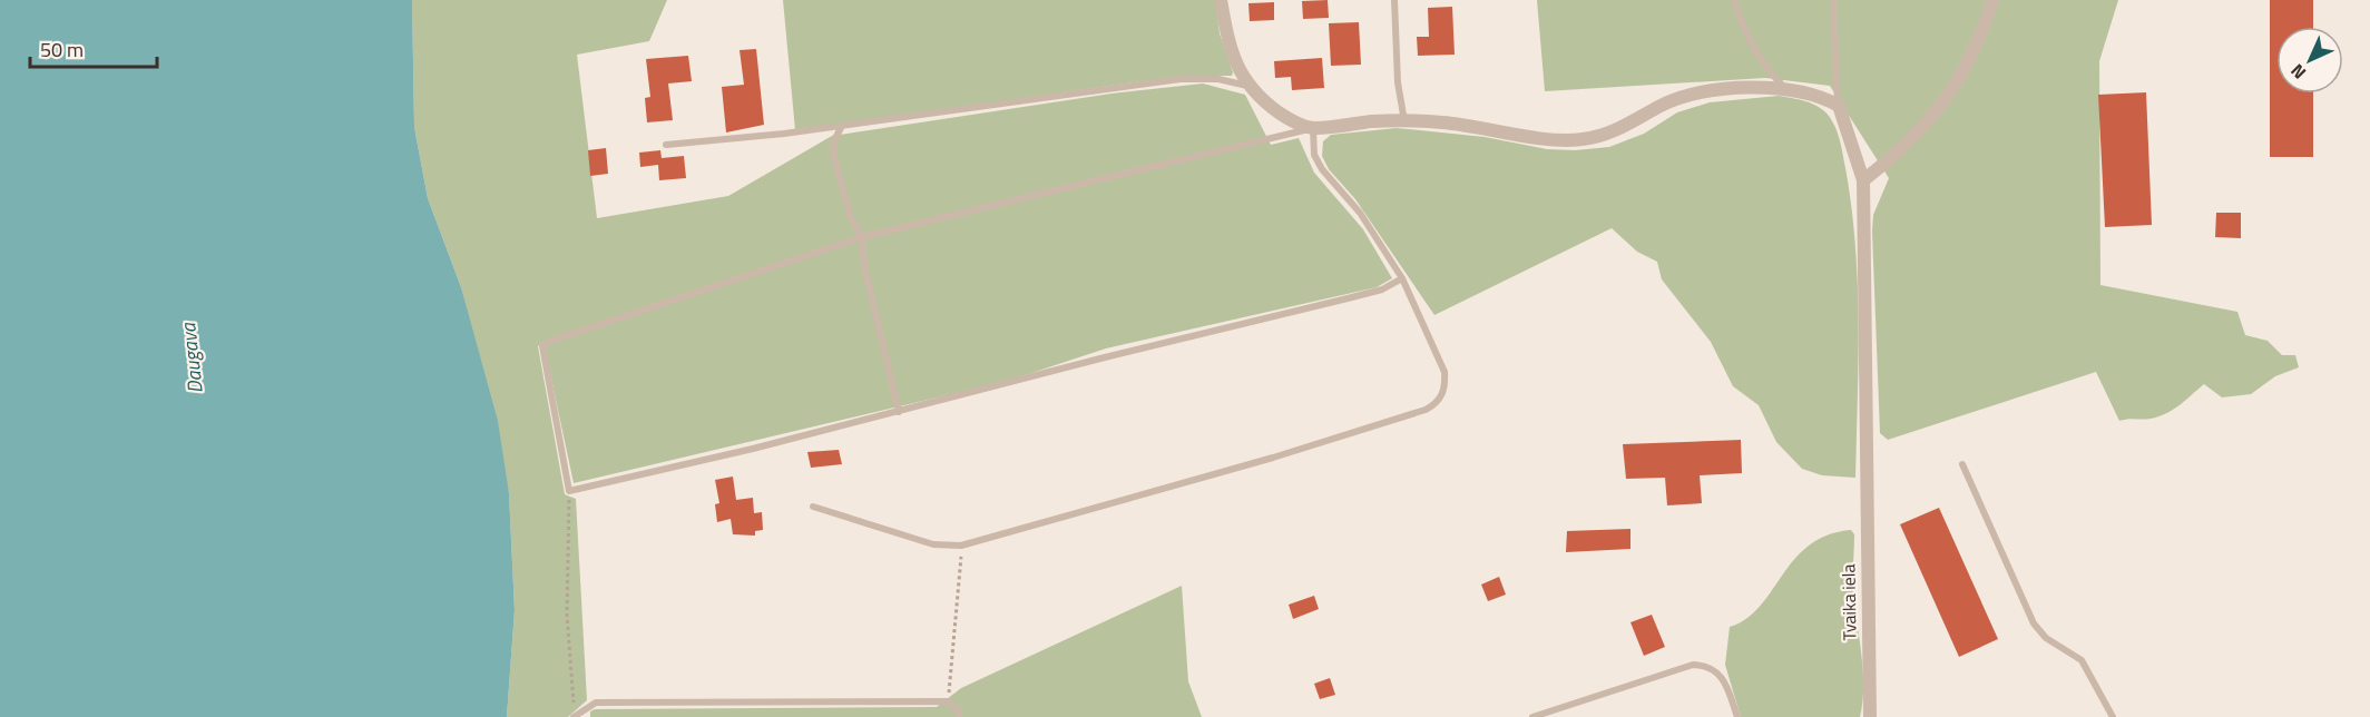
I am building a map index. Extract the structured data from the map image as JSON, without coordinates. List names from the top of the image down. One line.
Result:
{"streets":{"street":["Tvaika iela"]},"water":["Daugava"],"scale_bar":"50 m","north":"bottom left"}
